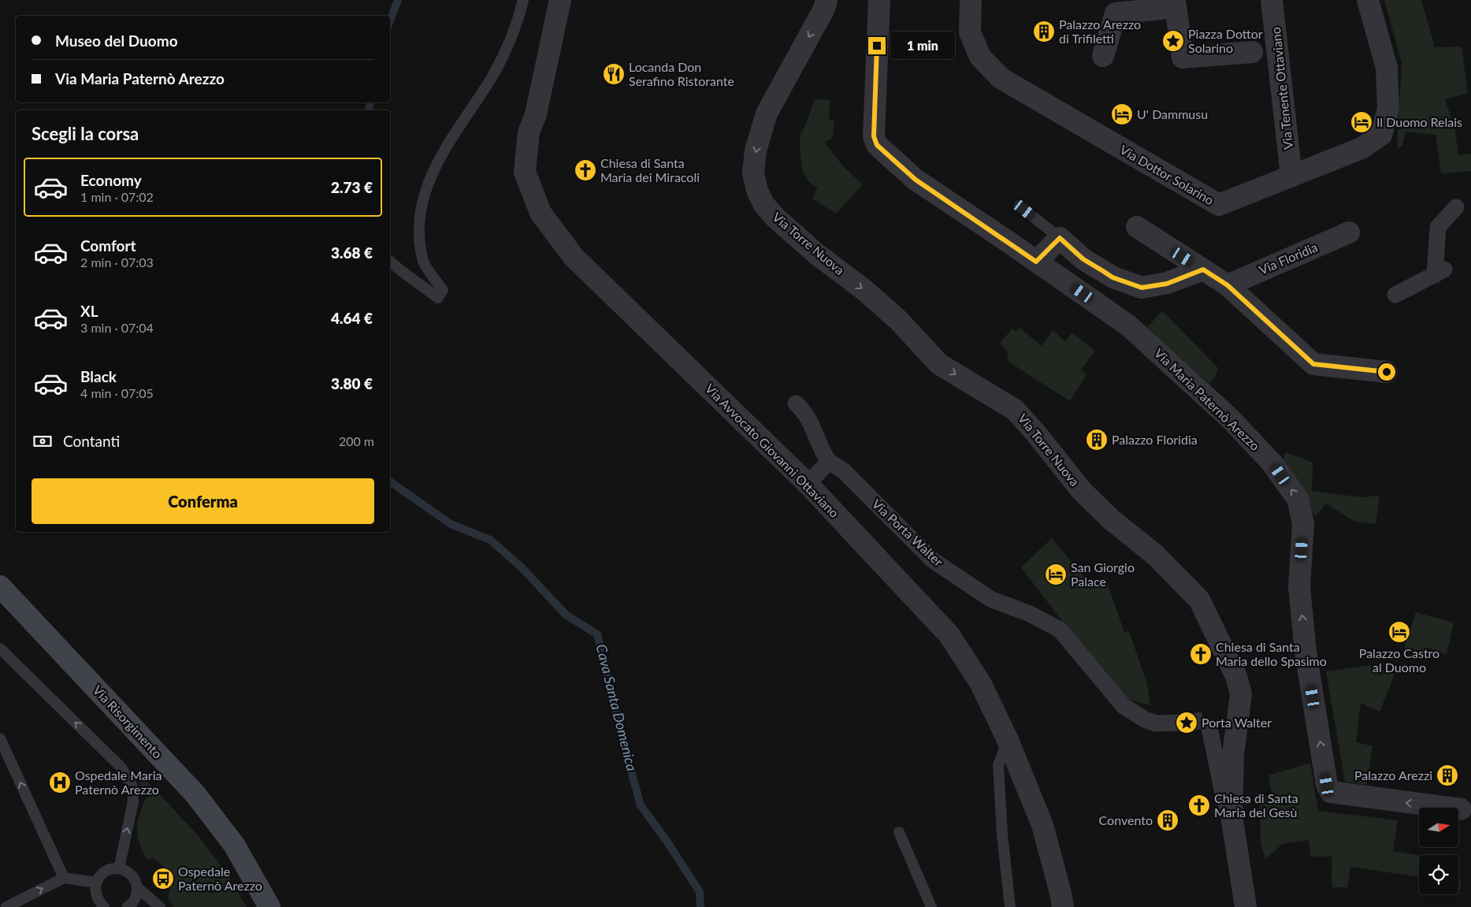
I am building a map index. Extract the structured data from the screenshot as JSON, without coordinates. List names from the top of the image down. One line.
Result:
{"streets":{"main road":["Via Risorgimento"],"street":["Via Tenente Ottaviano","Via Dottor Solarino","Via Torre Nuova","Via Floridia","Via Maria Paternò Arezzo","Via Avvocato Giovanni Ottaviano","Via Porta Walter"]},"crossings":[["Via Tenente Ottaviano","Via Dottor Solarino"]],"one_way":["Via Torre Nuova","Via Maria Paternò Arezzo"],"water":["Cava Santa Domenica"],"places":{"building":["Palazzo Arezzo di Trifiletti","Palazzo Floridia","Palazzo Arezzi","Convento"],"place":["Piazza Dottor Solarino","Porta Walter"],"restaurant":["Locanda Don Serafino Ristorante"],"hotel":["U' Dammusu","Il Duomo Relais","San Giorgio Palace","Palazzo Castro al Duomo"],"church":["Chiesa di Santa Maria dei Miracoli","Chiesa di Santa Maria dello Spasimo","Chiesa di Santa Maria del Gesù"],"hospital":["Ospedale Maria Paternò Arezzo"],"bus stop":["Ospedale Paternò Arezzo"]},"north":"right","page":{"banner":["Museo del Duomo","Via Maria Paternò Arezzo"],"bubble":"1 min","heading":"Scegli la corsa","list":[{"name":"Economy","note":"1 min · 07:02","value":"2.73 €"},{"name":"Comfort","note":"2 min · 07:03","value":"3.68 €"},{"name":"XL","note":"3 min · 07:04","value":"4.64 €"},{"name":"Black","note":"4 min · 07:05","value":"3.80 €"}],"pay":["Contanti","200 m"],"buttons":"Conferma"}}
